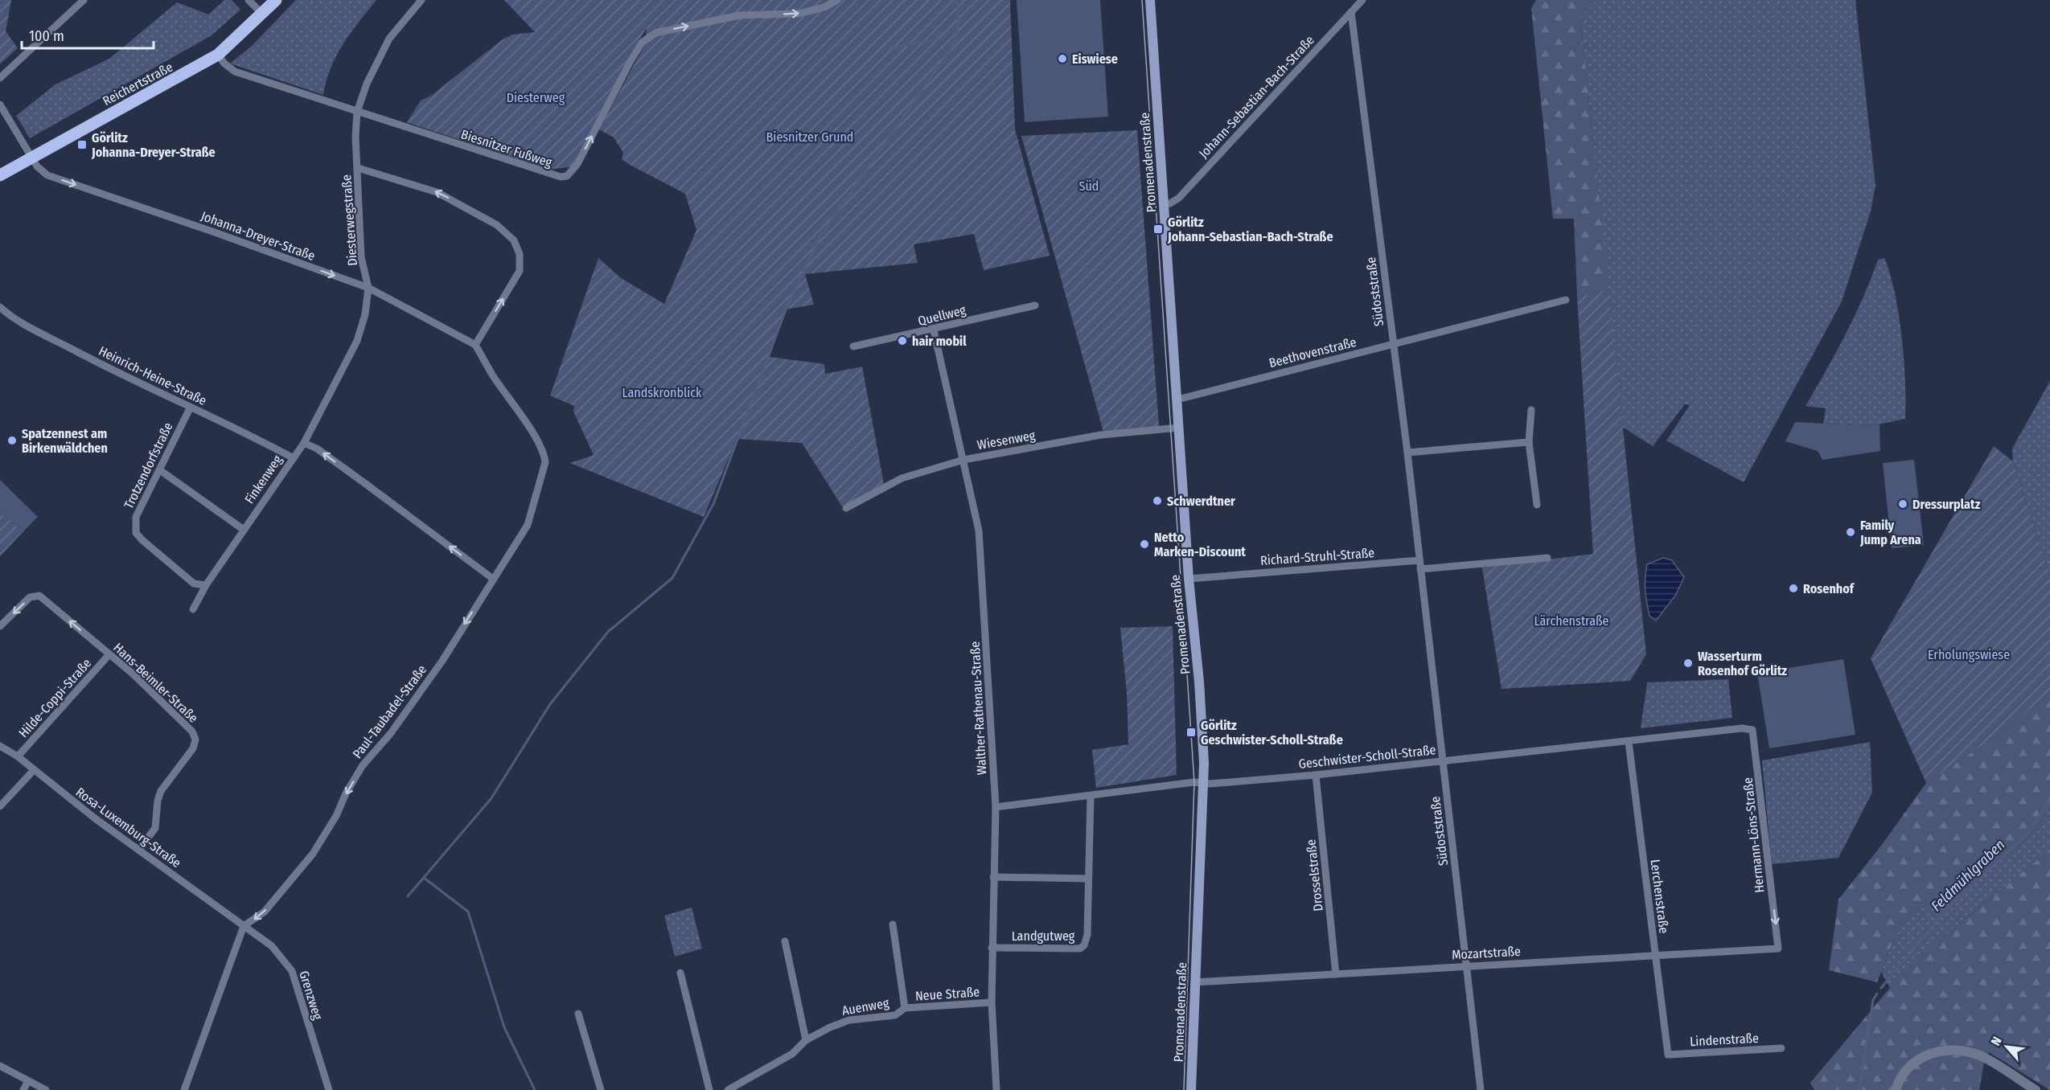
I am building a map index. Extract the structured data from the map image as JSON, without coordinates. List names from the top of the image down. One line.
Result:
{"streets":{"main road":["Reichertstraße","Promenadenstraße"],"street":["Johann-Sebastian-Bach-Straße","Biesnitzer Fußweg","Diesterwegstraße","Johanna-Dreyer-Straße","Südoststraße","Quellweg","Beethovenstraße","Heinrich-Heine-Straße","Wiesenweg","Trotzendorfstraße","Finkenweg","Richard-Struhl-Straße","Hans-Beimler-Straße","Hilde-Coppi-Straße","Walther-Rathenau-Straße","Paul-Taubadel-Straße","Geschwister-Scholl-Straße","Rosa-Luxemburg-Straße","Hermann-Löns-Straße","Drosselstraße","Lerchenstraße","Landgutweg","Mozartstraße","Neue Straße","Grenzweg","Auenweg","Lindenstraße"]},"crossings":[["Reichertstraße","Biesnitzer Fußweg"],["Reichertstraße","Johanna-Dreyer-Straße"],["Johann-Sebastian-Bach-Straße","Promenadenstraße"],["Johann-Sebastian-Bach-Straße","Südoststraße"],["Biesnitzer Fußweg","Diesterwegstraße"],["Promenadenstraße","Beethovenstraße"],["Promenadenstraße","Wiesenweg"],["Promenadenstraße","Richard-Struhl-Straße"],["Promenadenstraße","Geschwister-Scholl-Straße"],["Promenadenstraße","Mozartstraße"],["Diesterwegstraße","Johanna-Dreyer-Straße"],["Diesterwegstraße","Finkenweg"],["Johanna-Dreyer-Straße","Paul-Taubadel-Straße"],["Südoststraße","Beethovenstraße"],["Südoststraße","Richard-Struhl-Straße"],["Südoststraße","Geschwister-Scholl-Straße"],["Südoststraße","Mozartstraße"],["Quellweg","Walther-Rathenau-Straße"],["Heinrich-Heine-Straße","Trotzendorfstraße"],["Heinrich-Heine-Straße","Finkenweg"],["Wiesenweg","Walther-Rathenau-Straße"],["Trotzendorfstraße","Finkenweg"],["Hans-Beimler-Straße","Hilde-Coppi-Straße"],["Hans-Beimler-Straße","Rosa-Luxemburg-Straße"],["Hilde-Coppi-Straße","Rosa-Luxemburg-Straße"],["Walther-Rathenau-Straße","Geschwister-Scholl-Straße"],["Walther-Rathenau-Straße","Landgutweg"],["Walther-Rathenau-Straße","Neue Straße"],["Paul-Taubadel-Straße","Rosa-Luxemburg-Straße"],["Paul-Taubadel-Straße","Grenzweg"],["Geschwister-Scholl-Straße","Hermann-Löns-Straße"],["Geschwister-Scholl-Straße","Drosselstraße"],["Geschwister-Scholl-Straße","Lerchenstraße"],["Geschwister-Scholl-Straße","Landgutweg"],["Rosa-Luxemburg-Straße","Grenzweg"],["Hermann-Löns-Straße","Mozartstraße"],["Drosselstraße","Mozartstraße"],["Lerchenstraße","Mozartstraße"],["Lerchenstraße","Lindenstraße"],["Neue Straße","Auenweg"]],"one_way":["Biesnitzer Fußweg","Johanna-Dreyer-Straße","Paul-Taubadel-Straße","Hermann-Löns-Straße"],"water":["Feldmühlgraben"],"parks":["Diesterweg","Biesnitzer Grund","Süd","Landskronblick","Lärchenstraße","Erholungswiese"],"places":{"other":["Eiswiese","hair mobil","Spatzennest am Birkenwäldchen","Schwerdtner","Dressurplatz","Family Jump Arena","Netto Marken-Discount","Rosenhof","Wasserturm Rosenhof Görlitz"],"transit":["Görlitz Johanna-Dreyer-Straße","Görlitz Johann-Sebastian-Bach-Straße","Görlitz Geschwister-Scholl-Straße"]},"scale_bar":"100 m","north":"top left"}
